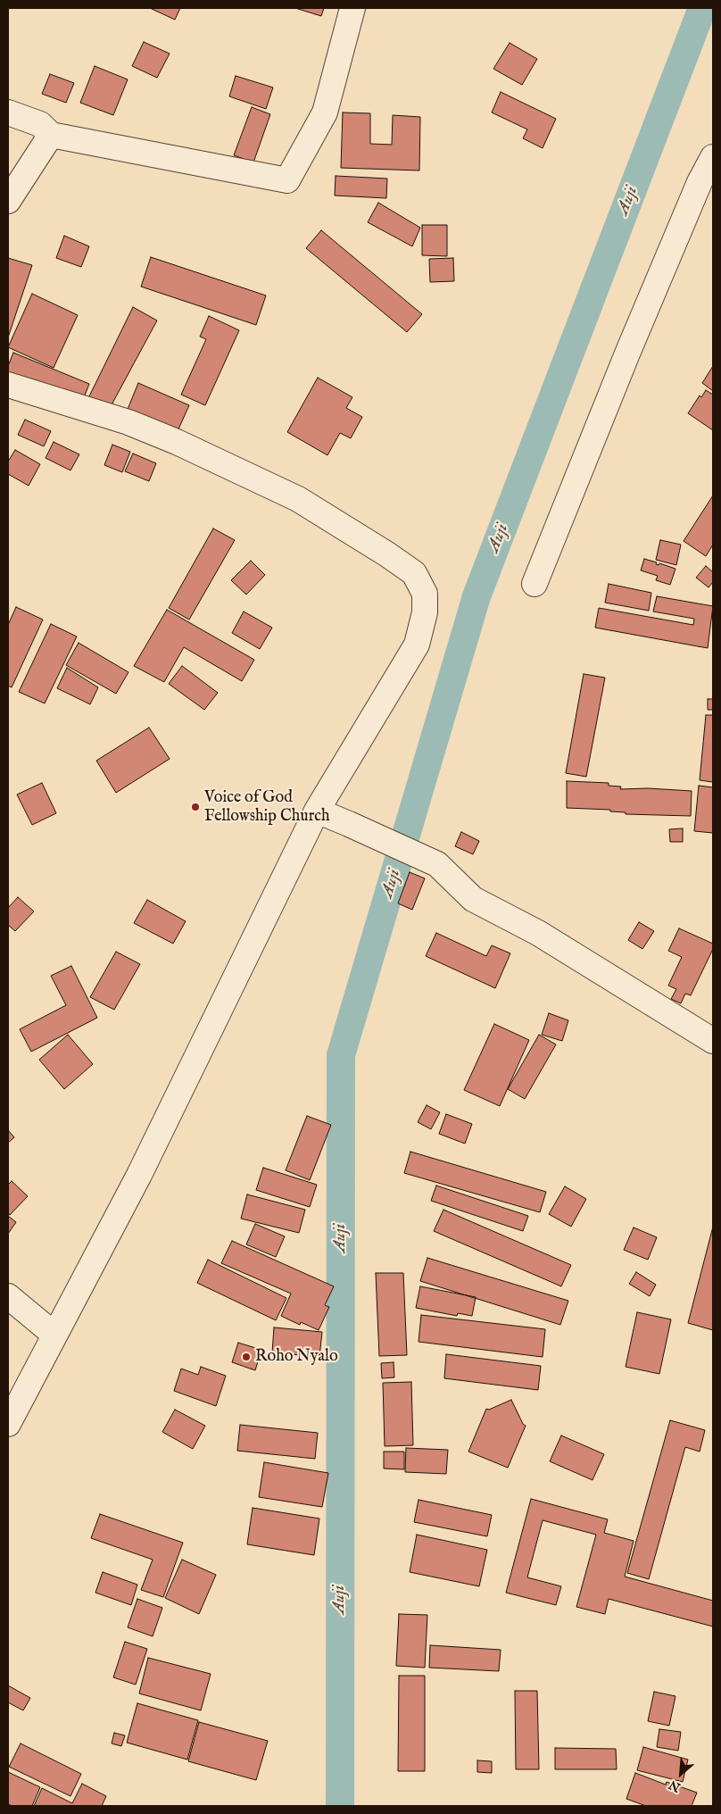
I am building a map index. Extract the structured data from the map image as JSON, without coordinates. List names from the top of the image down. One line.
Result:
{"water":["Auji"],"places":["Voice of God Fellowship Church","Roho Nyalo"],"north":"bottom left"}
